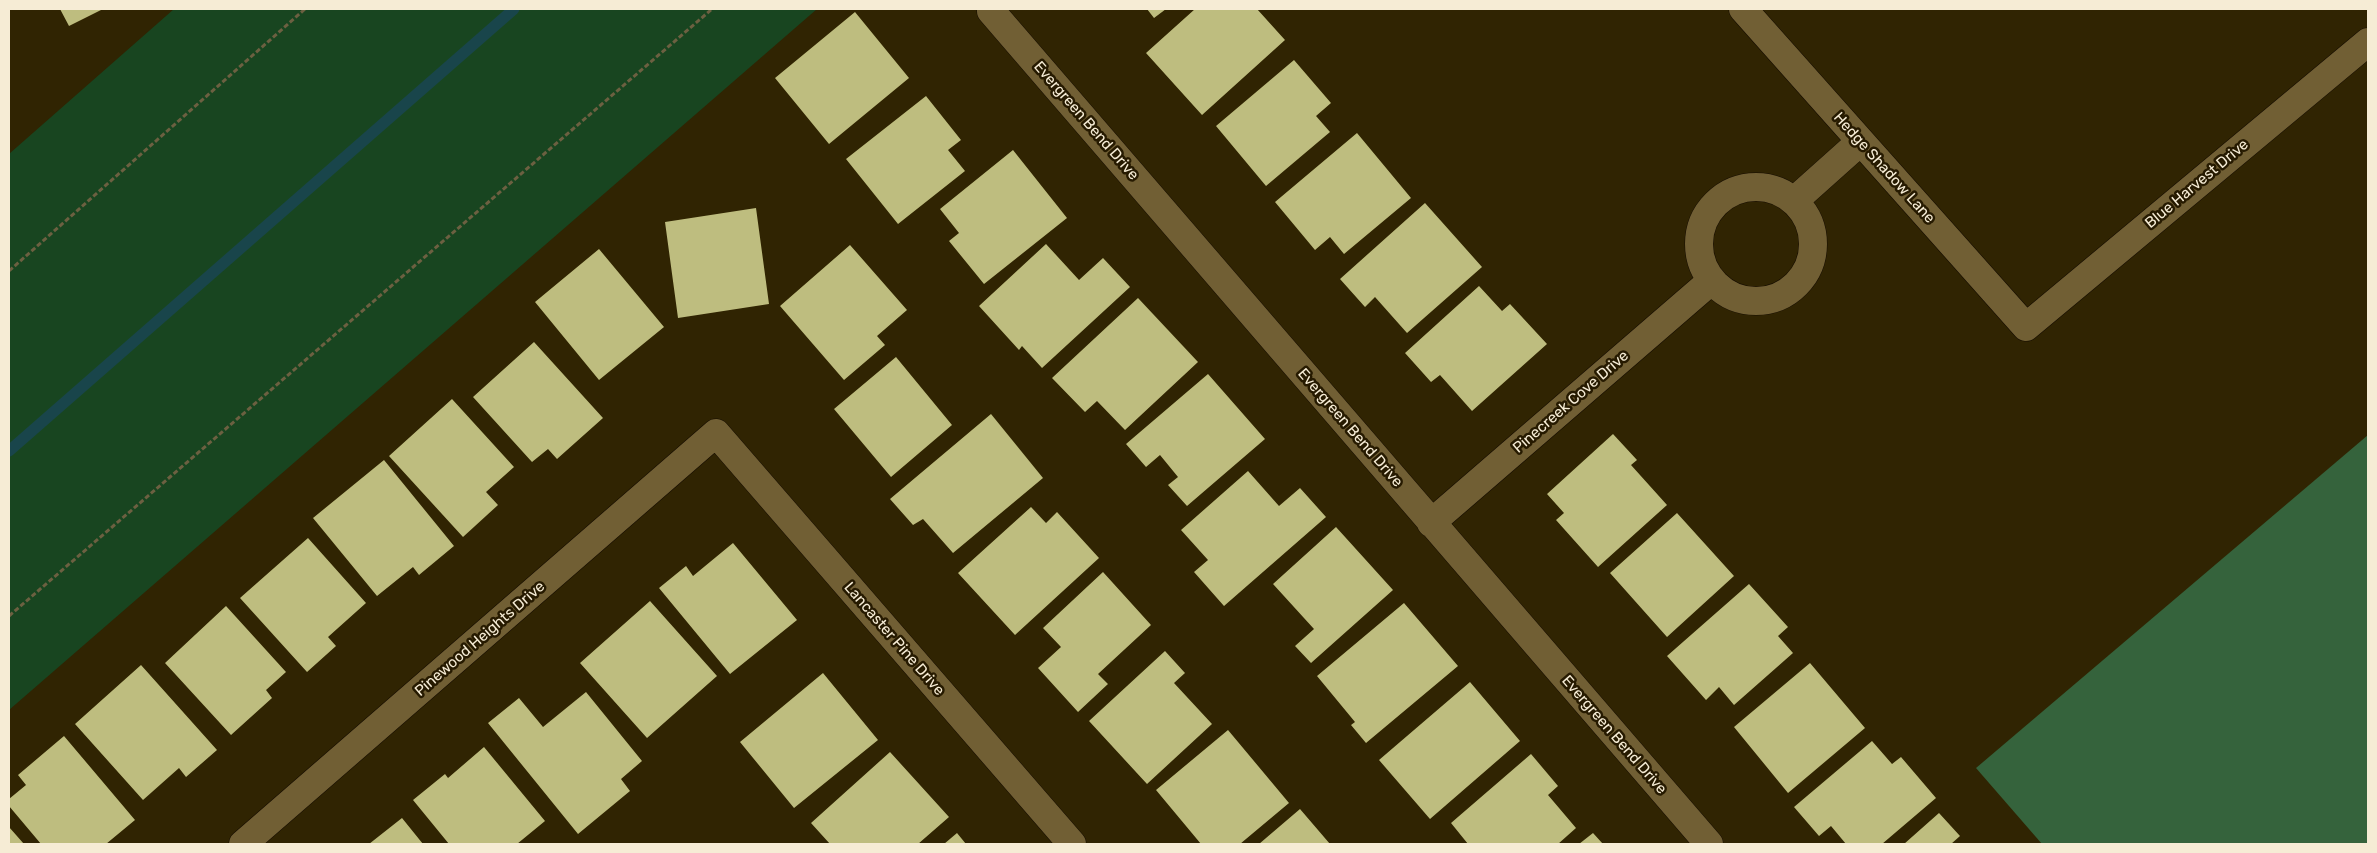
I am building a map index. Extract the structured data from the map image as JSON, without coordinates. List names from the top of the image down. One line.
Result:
{"streets":{"street":["Evergreen Bend Drive","Hedge Shadow Lane","Blue Harvest Drive","Pinecreek Cove Drive","Pinewood Heights Drive","Lancaster Pine Drive"]},"crossings":[["Evergreen Bend Drive","Pinecreek Cove Drive"],["Hedge Shadow Lane","Blue Harvest Drive"],["Pinewood Heights Drive","Lancaster Pine Drive"]]}
